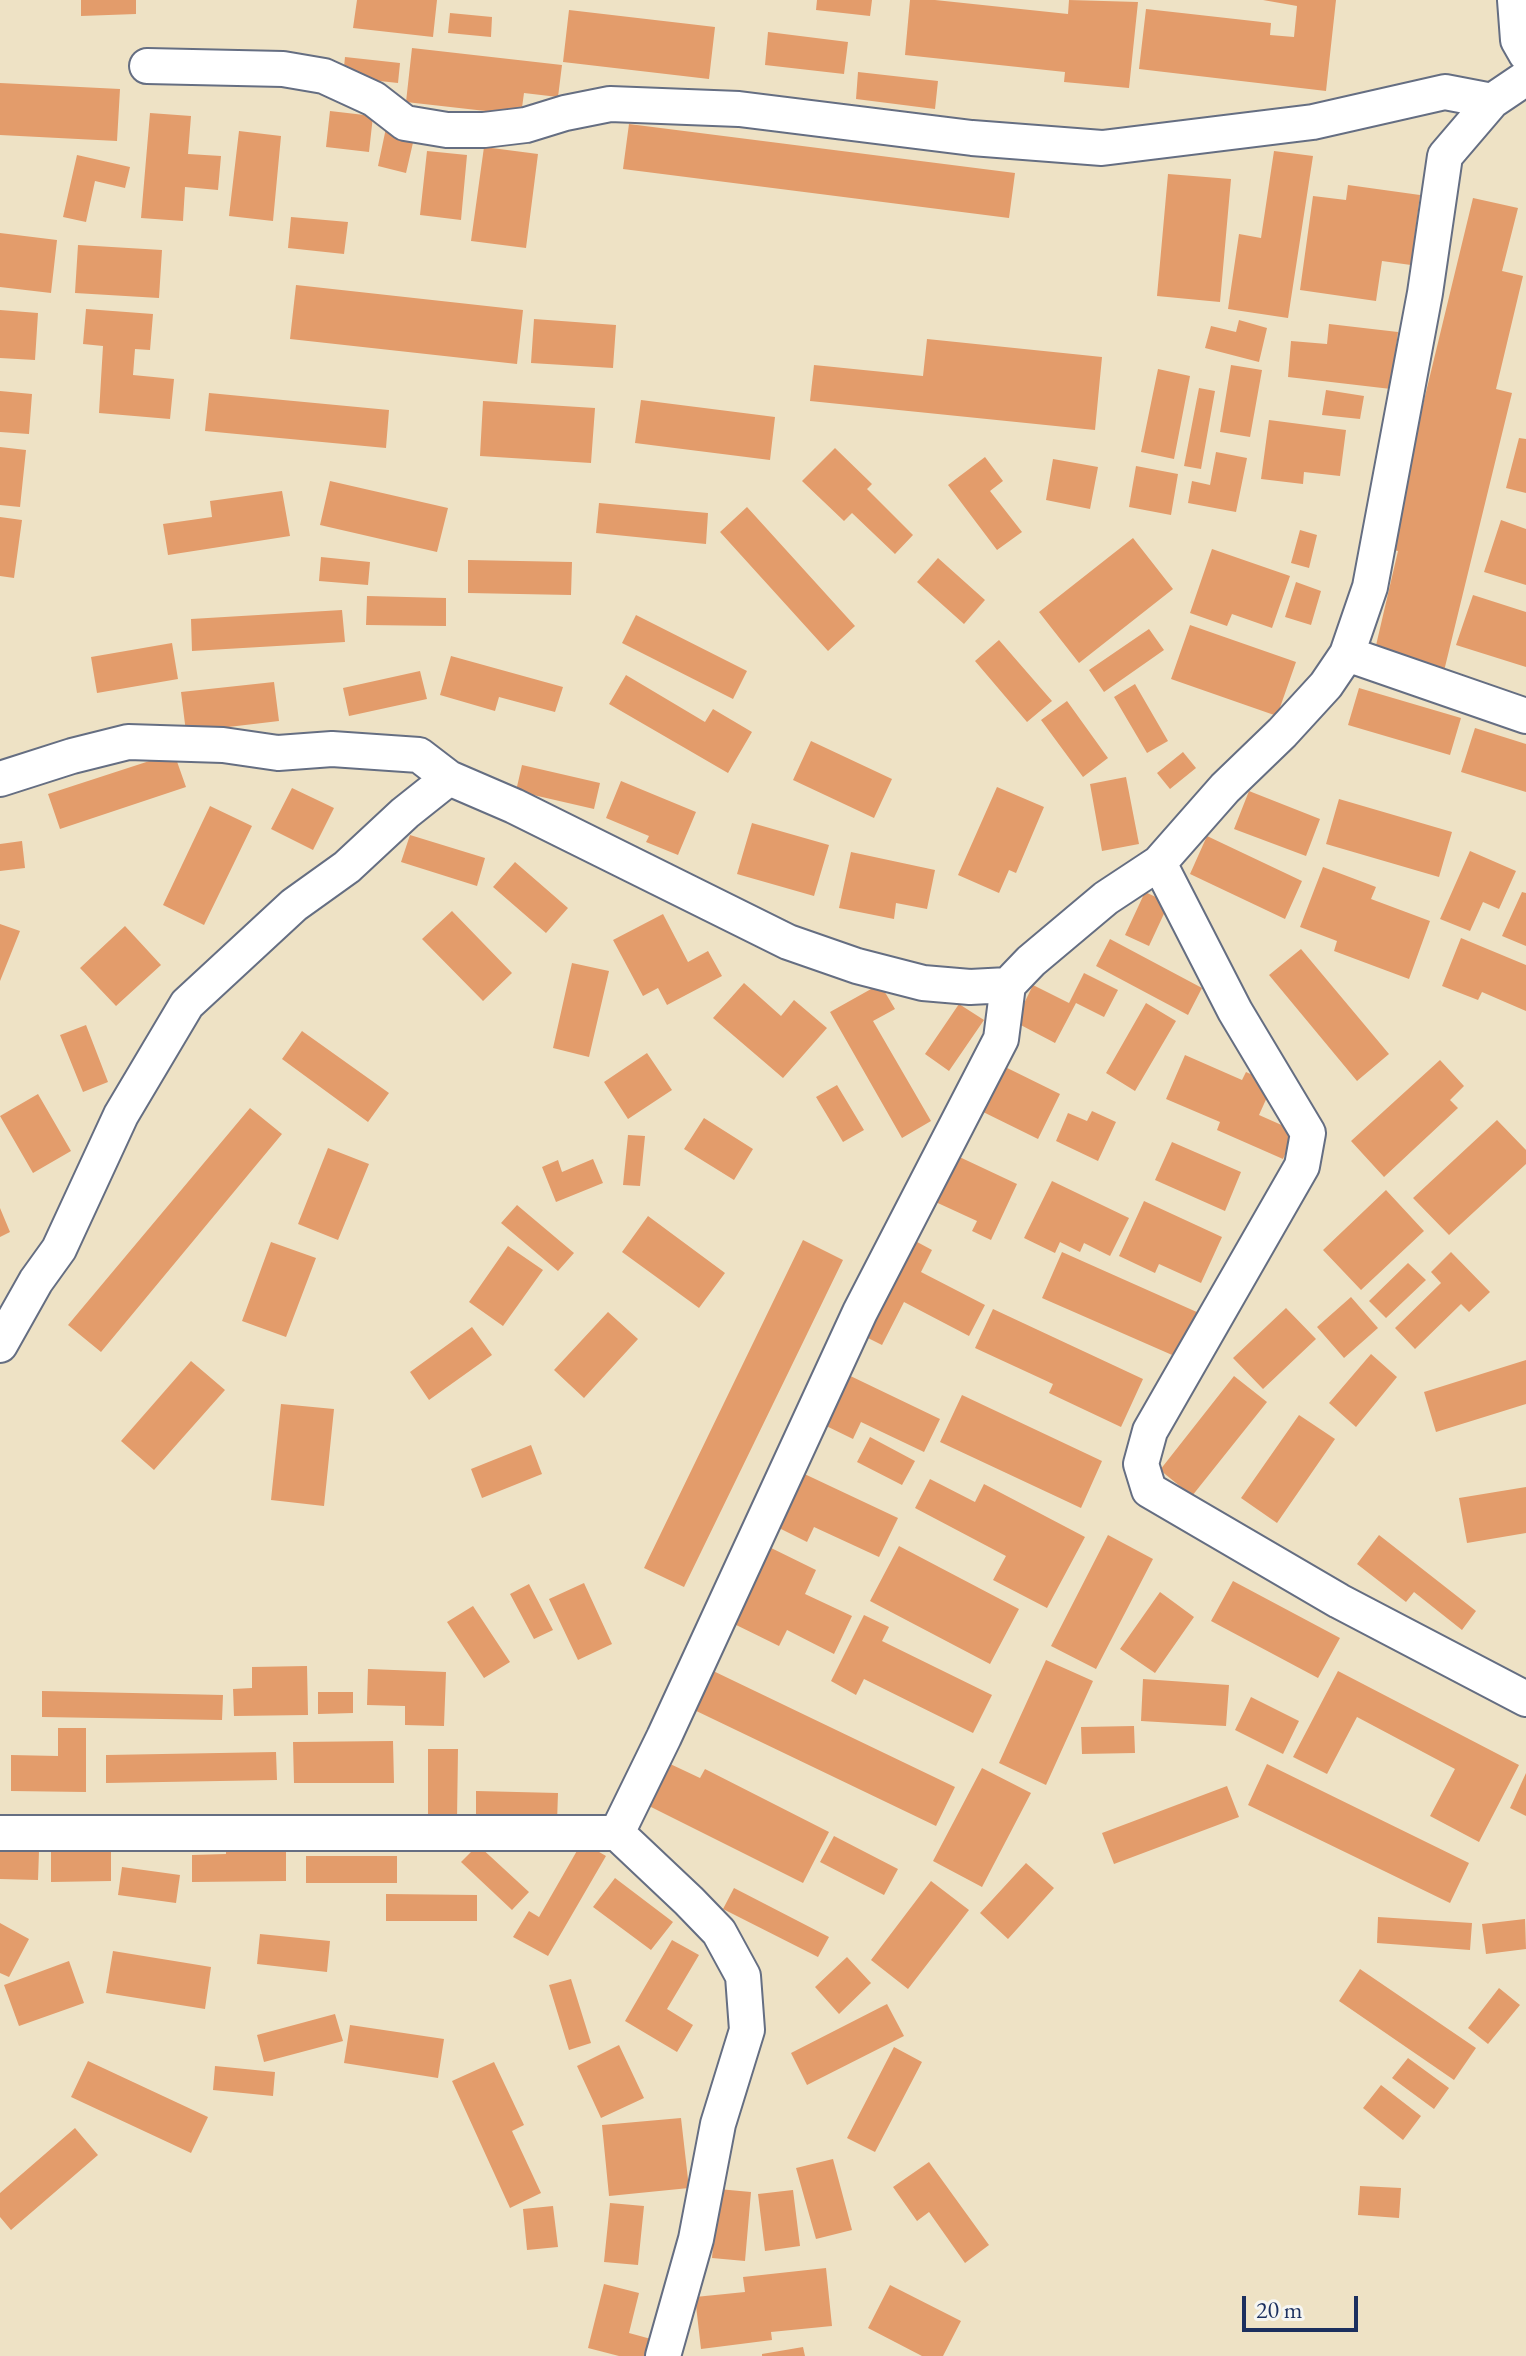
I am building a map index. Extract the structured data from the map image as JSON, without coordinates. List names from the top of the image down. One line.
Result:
{"scale_bar":"20 m"}
